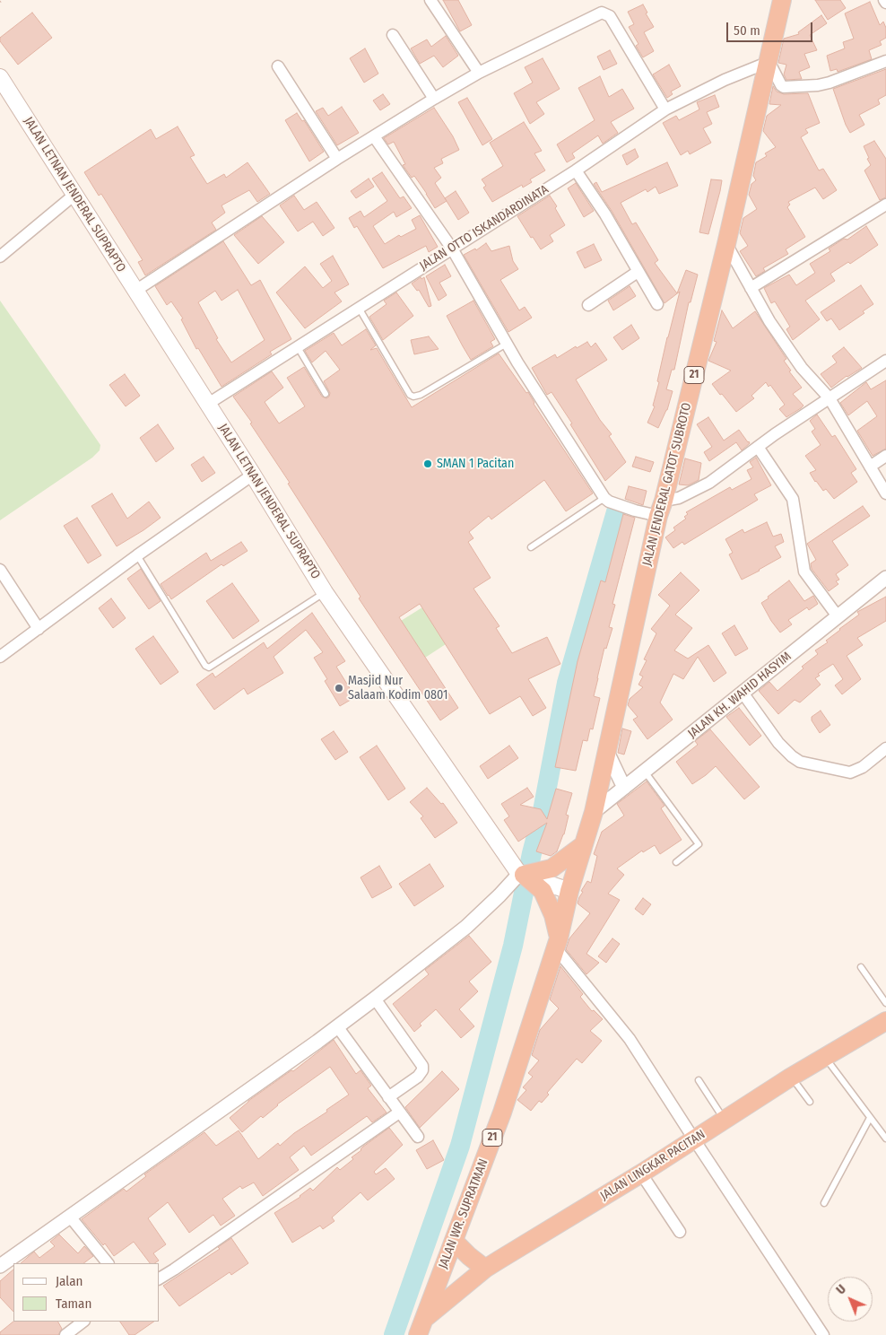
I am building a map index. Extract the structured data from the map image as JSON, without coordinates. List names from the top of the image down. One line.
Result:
{"streets":{"highway":["21","JALAN JENDERAL GATOT SUBROTO","JALAN LINGKAR PACITAN","JALAN WR. SUPRATMAN"],"main road":["JALAN LETNAN JENDERAL SUPRAPTO"],"street":["JALAN OTTO ISKANDARDINATA","JALAN KH. WAHID HASYIM"]},"crossings":[["JALAN LETNAN JENDERAL SUPRAPTO","JALAN OTTO ISKANDARDINATA"],["JALAN OTTO ISKANDARDINATA","JALAN JENDERAL GATOT SUBROTO"],["21","JALAN JENDERAL GATOT SUBROTO"],["21","JALAN KH. WAHID HASYIM"],["21","JALAN WR. SUPRATMAN"],["JALAN JENDERAL GATOT SUBROTO","JALAN KH. WAHID HASYIM"],["JALAN LINGKAR PACITAN","JALAN WR. SUPRATMAN"]],"places":["SMAN 1 Pacitan","Masjid Nur Salaam Kodim 0801"],"legend":["Jalan","Taman"],"scale_bar":"50 m","north":"top left"}
